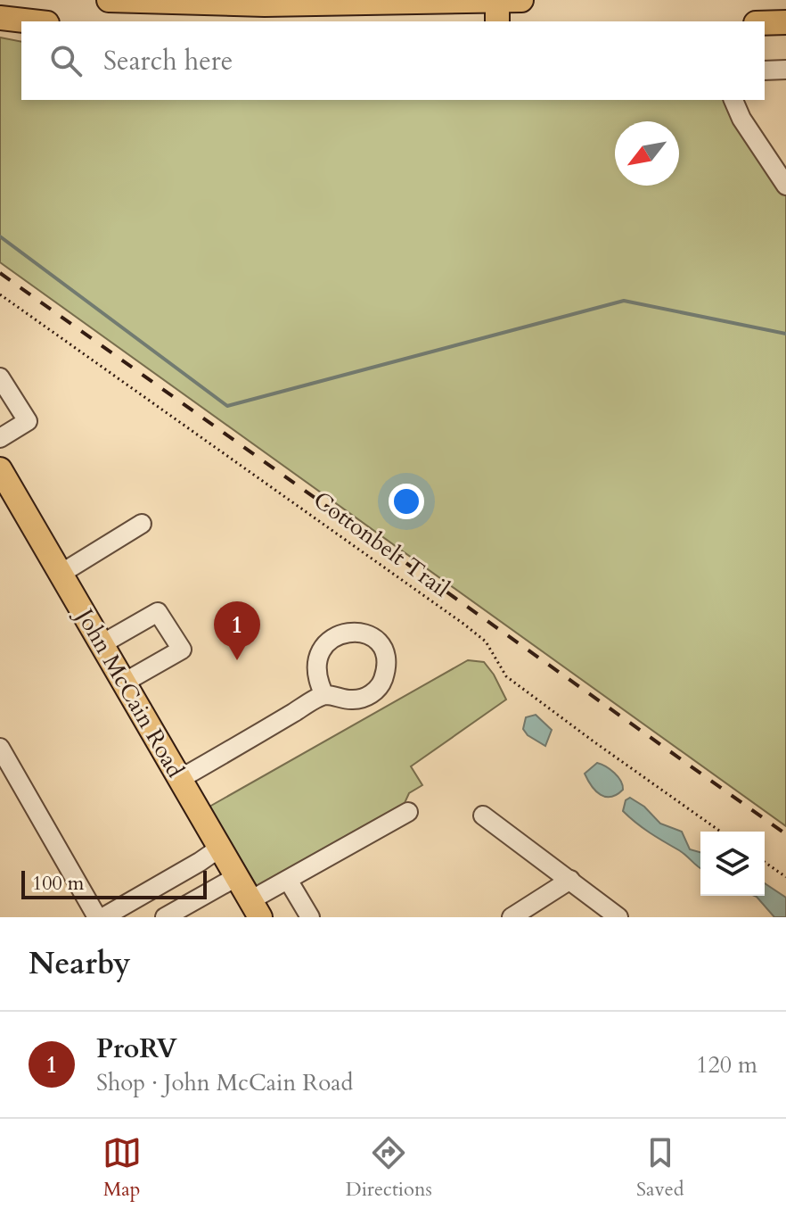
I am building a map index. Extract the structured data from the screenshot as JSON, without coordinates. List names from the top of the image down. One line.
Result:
{"streets":{"main road":["John McCain Road"],"path":["Cottonbelt Trail"]},"scale_bar":"100 m","north":"bottom left","page":{"search":"Search here","pins":"1","scale":"100 m","heading":"Nearby","list":[{"mark":"1","name":"ProRV","note":"Shop · John McCain Road","value":"120 m"}],"nav":["Map","Directions","Saved"]}}
